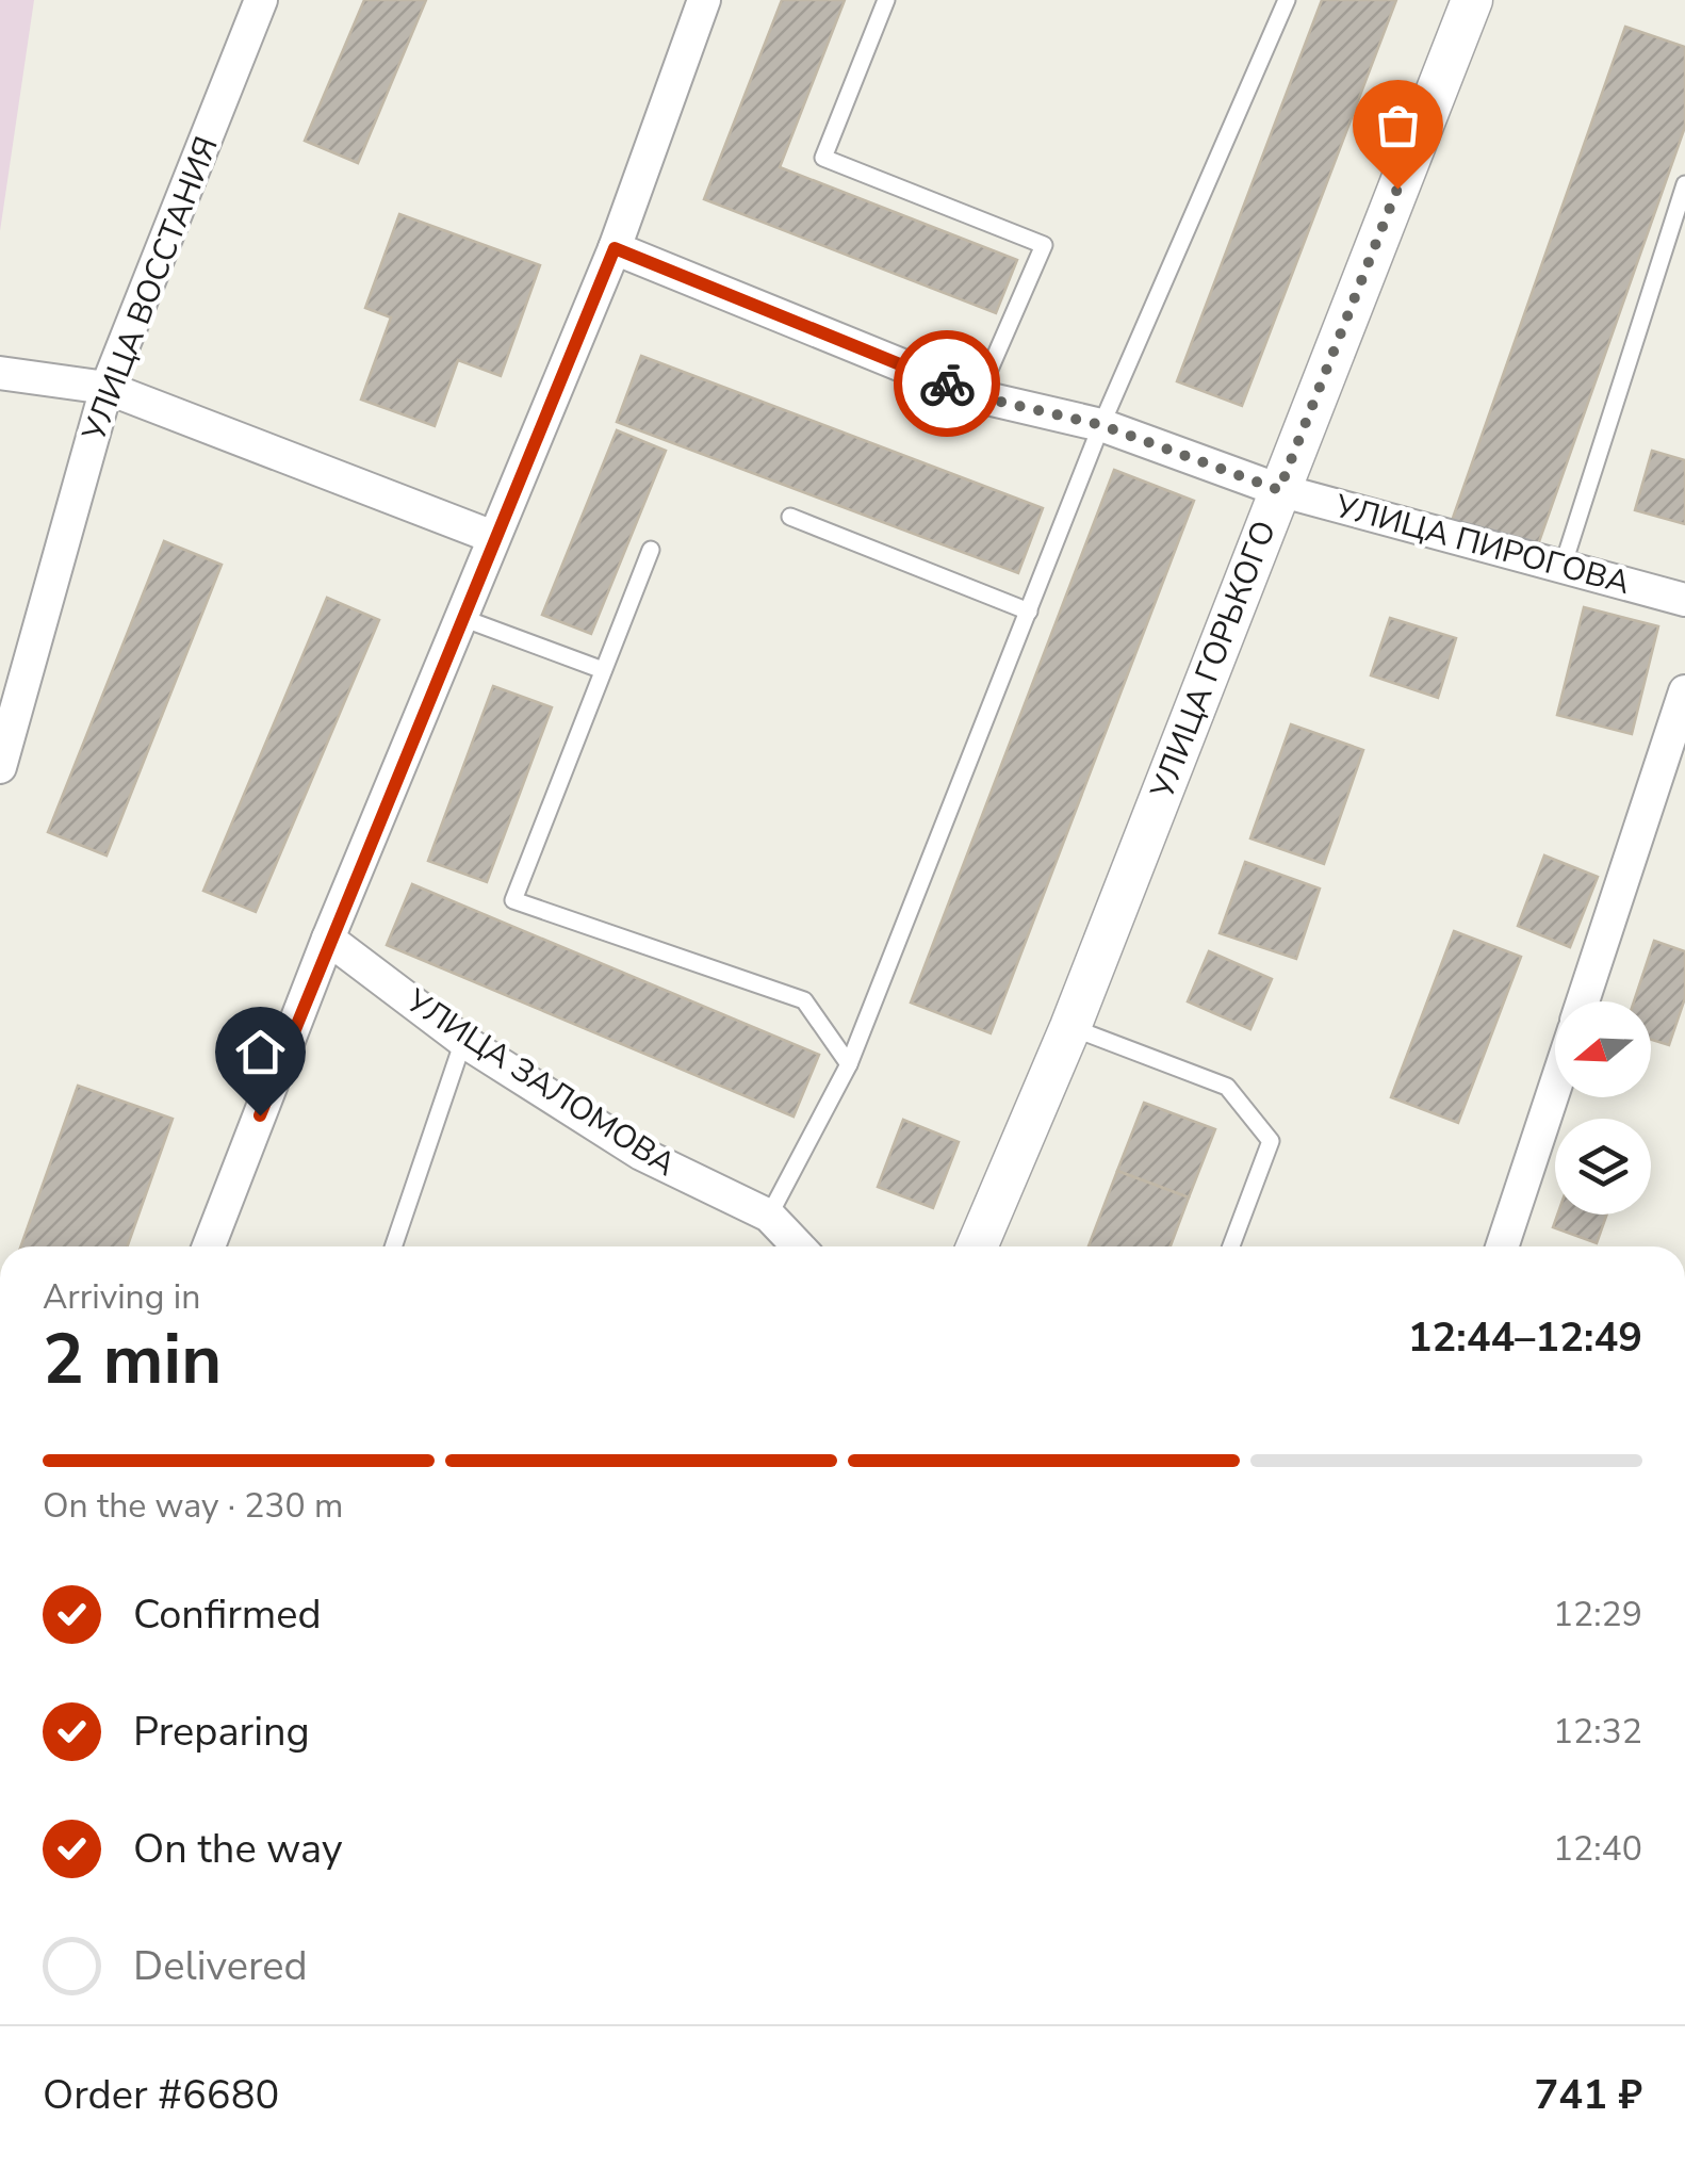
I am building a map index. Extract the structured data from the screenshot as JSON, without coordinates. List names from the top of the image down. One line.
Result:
{"streets":{"street":["УЛИЦА ВОССТАНИЯ","УЛИЦА ПИРОГОВА","УЛИЦА ГОРЬКОГО","УЛИЦА ЗАЛОМОВА"]},"crossings":[["УЛИЦА ПИРОГОВА","УЛИЦА ГОРЬКОГО"]],"north":"left","page":{"heading":["2 min","Arriving in","12:44–12:49"],"panel":["Order #6680","741 ₽"],"bar":"On the way · 230 m","list":[["Confirmed","12:29"],["Preparing","12:32"],["On the way","12:40"],"Delivered"]}}
